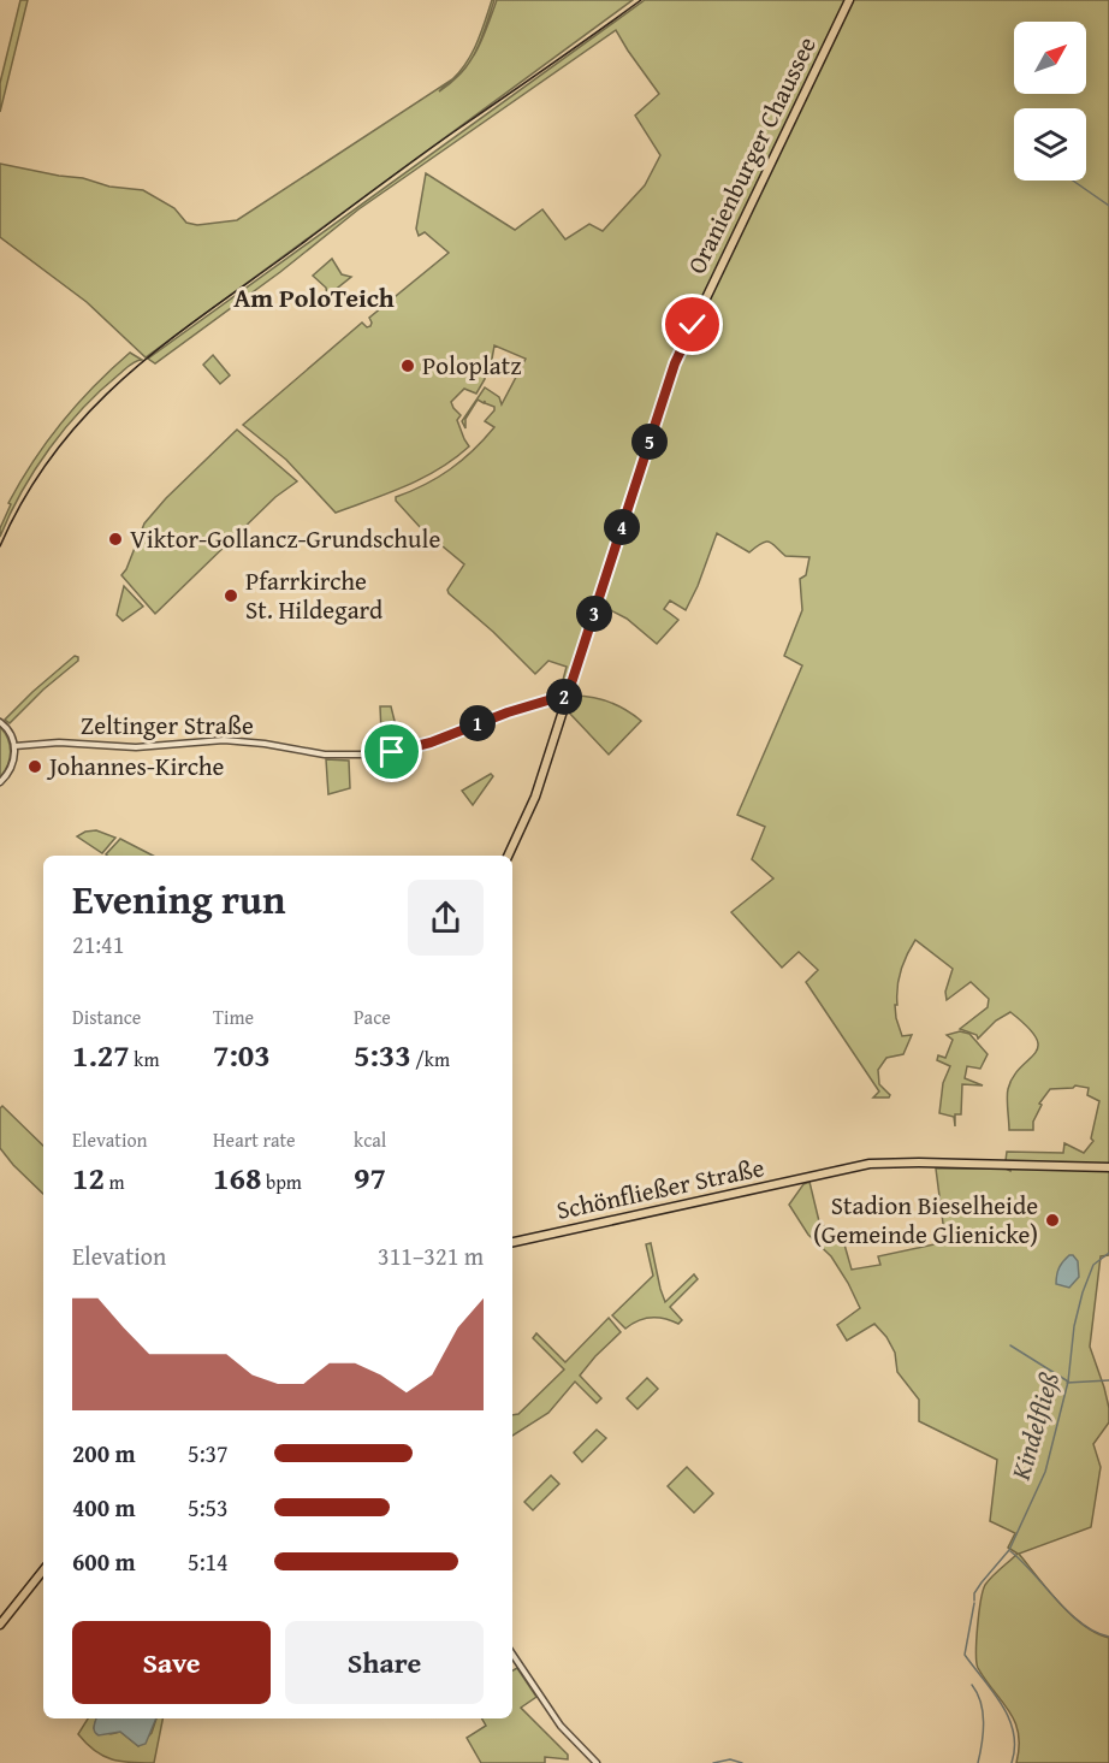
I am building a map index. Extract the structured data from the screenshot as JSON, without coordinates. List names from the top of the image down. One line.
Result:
{"streets":{"main road":["Oranienburger Chaussee","Schönfließer Straße"],"street":["Zeltinger Straße"]},"crossings":[["Oranienburger Chaussee","Zeltinger Straße"]],"districts":["Am PoloTeich"],"water":["Kindelfließ"],"places":["Poloplatz","Viktor-Gollancz-Grundschule","Pfarrkirche St. Hildegard","Johannes-Kirche","Stadion Bieselheide (Gemeinde Glienicke)"],"north":"top right","page":{"pins":["5","4","3","2","1"],"heading":["Evening run","21:41"],"stats":[["Distance","1.27 km"],["Time","7:03"],["Pace","5:33 /km"],["Elevation","12 m"],["Heart rate","168 bpm"],["kcal","97"]],"chart":["Elevation","311–321 m"],"list":[{"name":"200 m","note":"5:37"},{"name":"400 m","note":"5:53"},{"name":"600 m","note":"5:14"}],"buttons":["Save","Share"]}}
